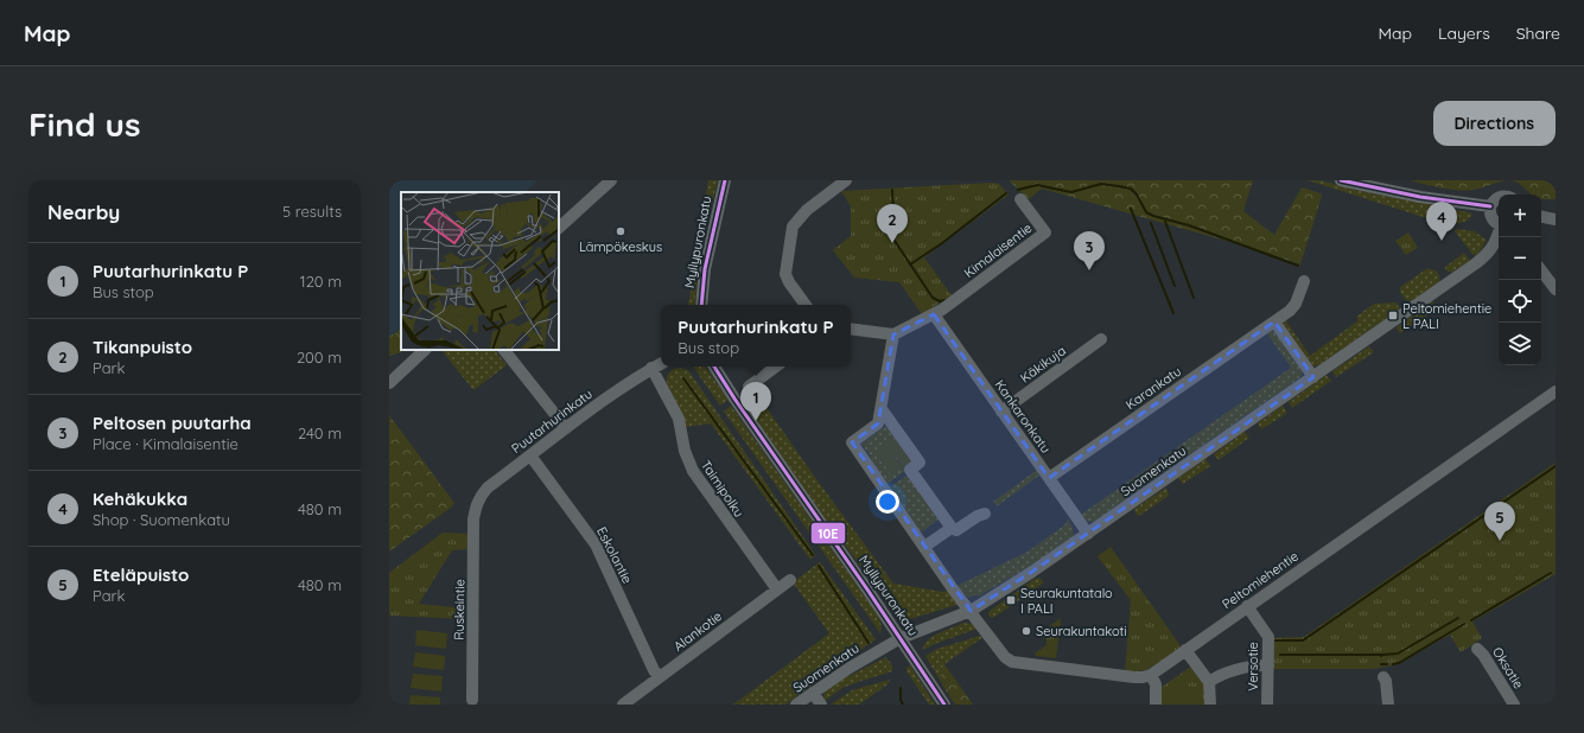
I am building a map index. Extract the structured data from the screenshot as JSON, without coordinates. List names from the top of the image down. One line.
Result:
{"streets":{"street":["Myllypuronkatu","Kimalaisentie","Käkikuja","Karankatu","Kankaronkatu","Puutarhurinkatu","Suomenkatu","Taimipolku","Eskolantie","Peltomiehentie","Ruskeintie","Alankotie","Versotie","Oksatie"]},"crossings":[["Myllypuronkatu","Suomenkatu"],["Kimalaisentie","Kankaronkatu"],["Käkikuja","Kankaronkatu"],["Karankatu","Kankaronkatu"],["Kankaronkatu","Suomenkatu"],["Puutarhurinkatu","Taimipolku"],["Puutarhurinkatu","Eskolantie"],["Puutarhurinkatu","Ruskeintie"],["Taimipolku","Alankotie"],["Eskolantie","Alankotie"],["Peltomiehentie","Versotie"]],"places":{"other":["Lämpökeskus","Seurakuntakoti"],"transit":["Peltomiehentie L PALI","Seurakuntatalo I PALI"]},"lines":["transit line 10E"],"page":{"header":"Map","nav":["Map","Layers","Share"],"buttons":"Directions","title":"Find us","heading":["Nearby","5 results"],"map_buttons":["+","−"],"pins":["4","2","3","1","5"],"list":[{"mark":"1","name":"Puutarhurinkatu P","note":"Bus stop","value":"120 m"},{"mark":"2","name":"Tikanpuisto","note":"Park","value":"200 m"},{"mark":"3","name":"Peltosen puutarha","note":"Place · Kimalaisentie","value":"240 m"},{"mark":"4","name":"Kehäkukka","note":"Shop · Suomenkatu","value":"480 m"},{"mark":"5","name":"Eteläpuisto","note":"Park","value":"480 m"}],"popup":["Puutarhurinkatu P","Bus stop"]}}
